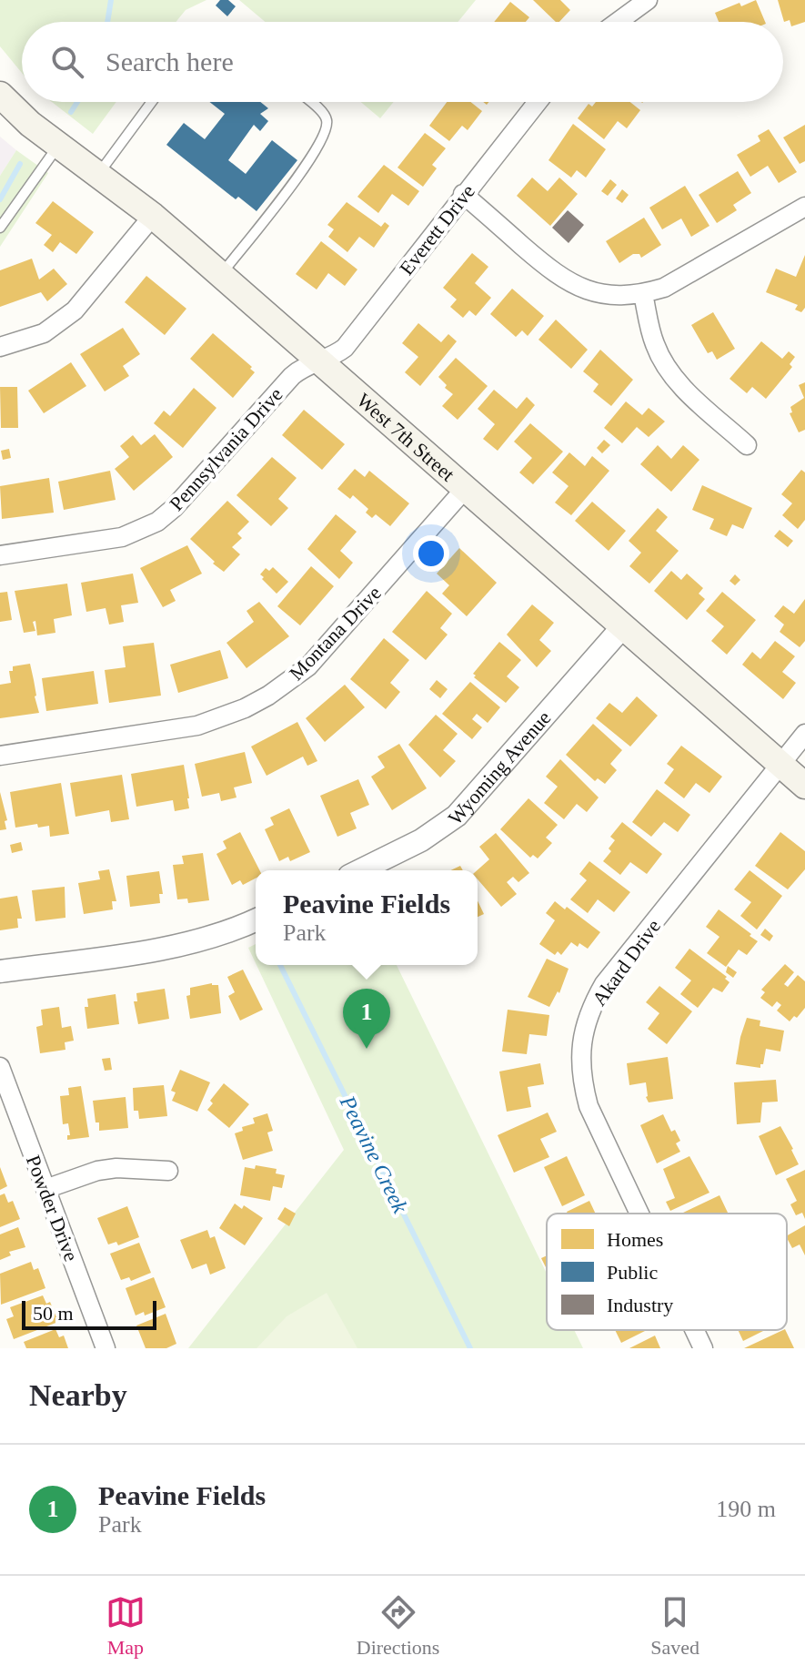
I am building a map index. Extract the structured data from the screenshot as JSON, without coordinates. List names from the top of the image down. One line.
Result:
{"streets":{"main road":["West 7th Street"],"street":["Everett Drive","Pennsylvania Drive","Montana Drive","Wyoming Avenue","Akard Drive","Powder Drive"]},"crossings":[["Everett Drive","West 7th Street"],["Everett Drive","Pennsylvania Drive"],["West 7th Street","Pennsylvania Drive"],["West 7th Street","Montana Drive"],["West 7th Street","Wyoming Avenue"],["West 7th Street","Akard Drive"]],"water":["Peavine Creek"],"legend":["Homes","Public","Industry"],"scale_bar":"50 m","page":{"search":"Search here","popup":["Peavine Fields","Park"],"pins":"1","scale":"50 m","heading":"Nearby","list":[{"mark":"1","name":"Peavine Fields","note":"Park","value":"190 m"}],"nav":["Map","Directions","Saved"]}}
